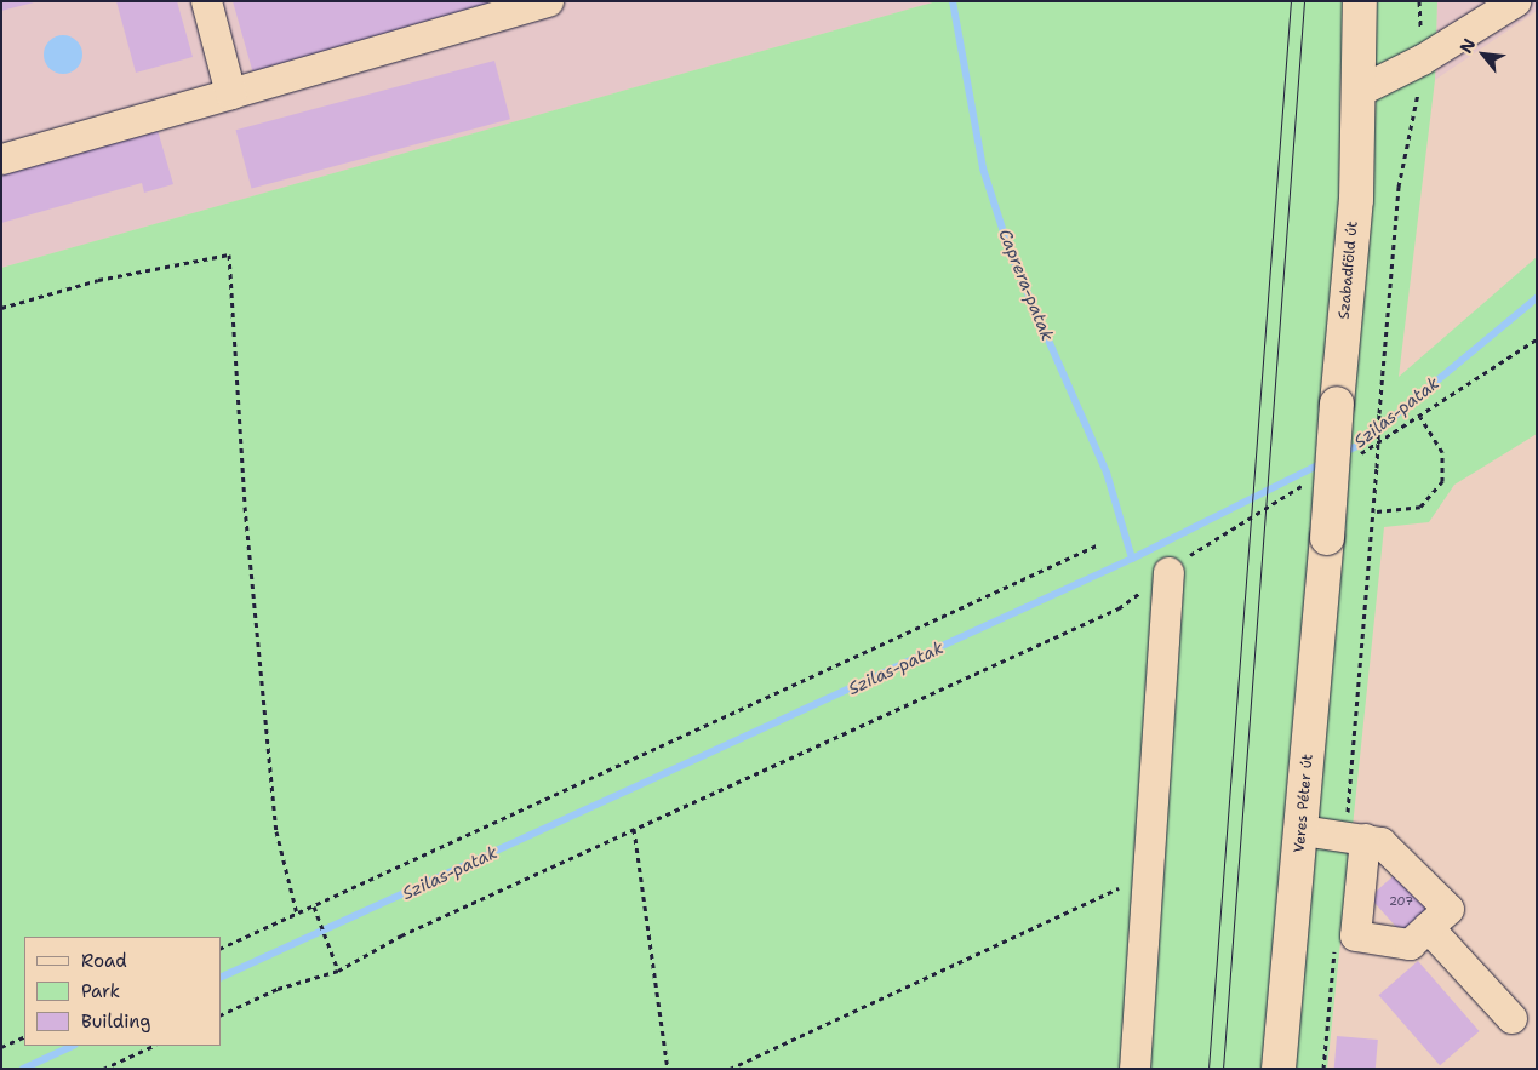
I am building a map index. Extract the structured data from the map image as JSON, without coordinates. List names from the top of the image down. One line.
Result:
{"streets":{"main road":["Szabadföld út","Veres Péter út"]},"crossings":[["Szabadföld út","Veres Péter út"]],"water":["Caprera-patak","Szilas-patak"],"house_numbers":["207"],"legend":["Road","Park","Building"],"north":"top left"}
